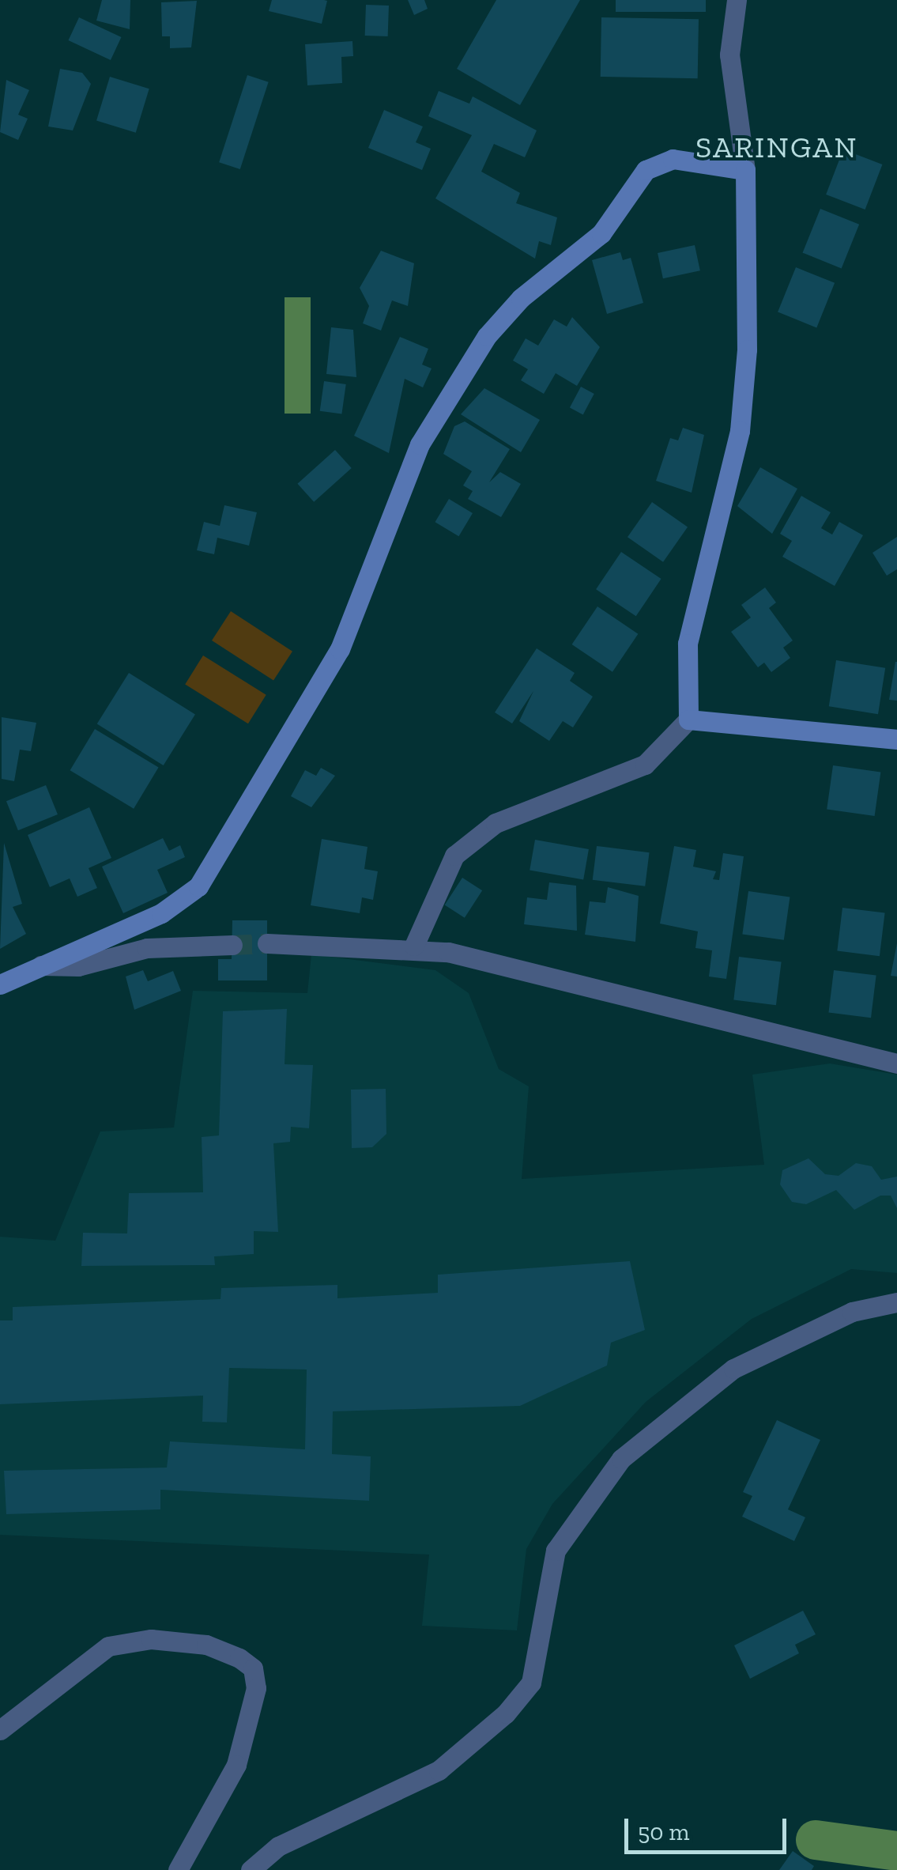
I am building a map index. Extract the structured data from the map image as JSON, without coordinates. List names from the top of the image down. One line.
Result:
{"districts":["SARINGAN"],"scale_bar":"50 m"}
